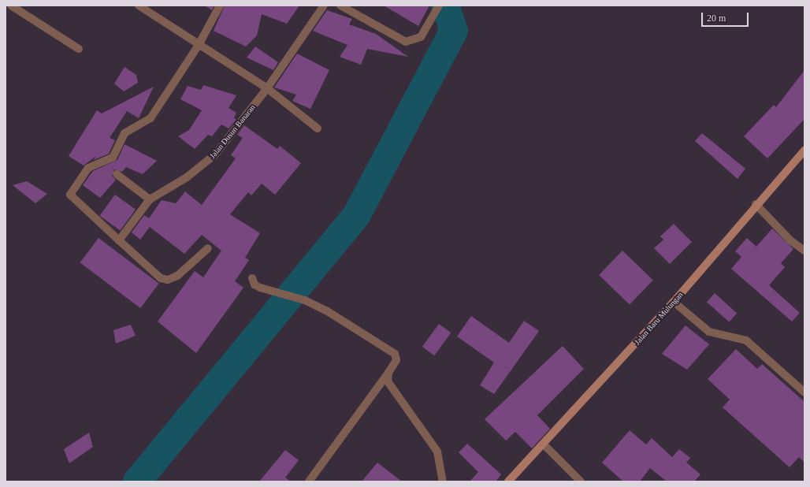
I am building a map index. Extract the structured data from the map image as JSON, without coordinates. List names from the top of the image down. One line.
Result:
{"streets":{"main road":["Jalan Baru Mulungan"],"street":["Jalan Dusun Banaran"]},"scale_bar":"20 m"}
